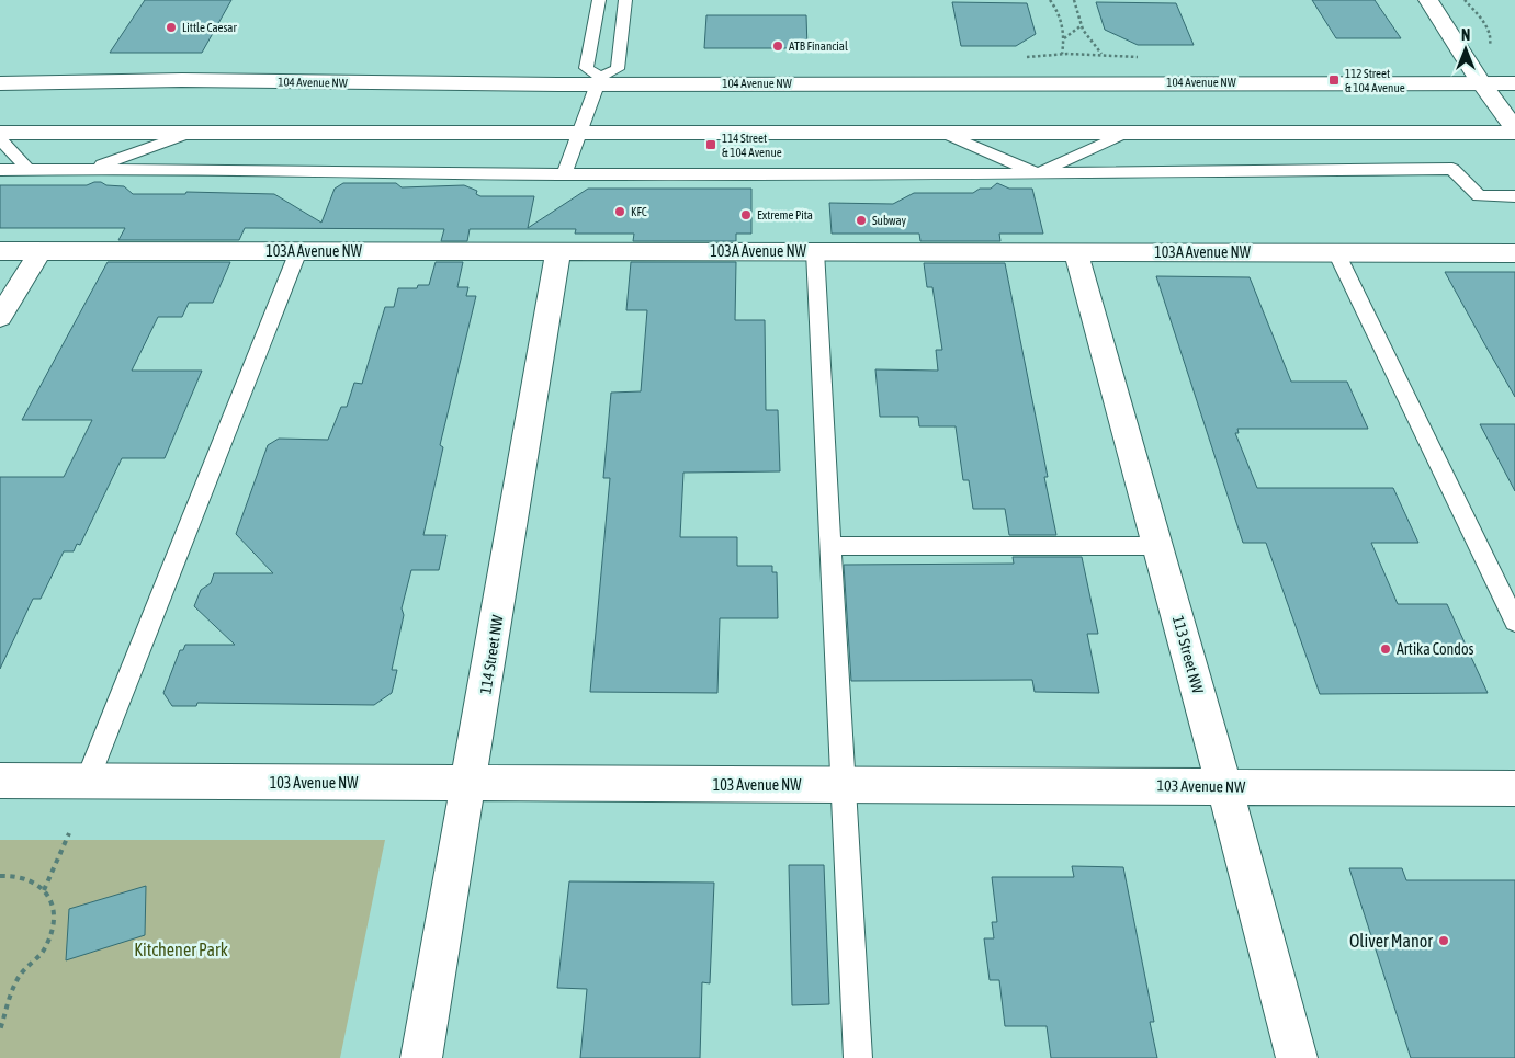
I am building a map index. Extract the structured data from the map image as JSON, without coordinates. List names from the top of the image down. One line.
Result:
{"streets":{"street":["104 Avenue NW","103A Avenue NW","114 Street NW","113 Street NW","103 Avenue NW"]},"crossings":[["103A Avenue NW","114 Street NW"],["103A Avenue NW","113 Street NW"],["114 Street NW","103 Avenue NW"],["113 Street NW","103 Avenue NW"]],"parks":["Kitchener Park"],"places":{"other":["Little Caesar","ATB Financial","KFC","Extreme Pita","Subway","Artika Condos","Oliver Manor"],"transit":["112 Street & 104 Avenue","114 Street & 104 Avenue"]},"north":"top"}
